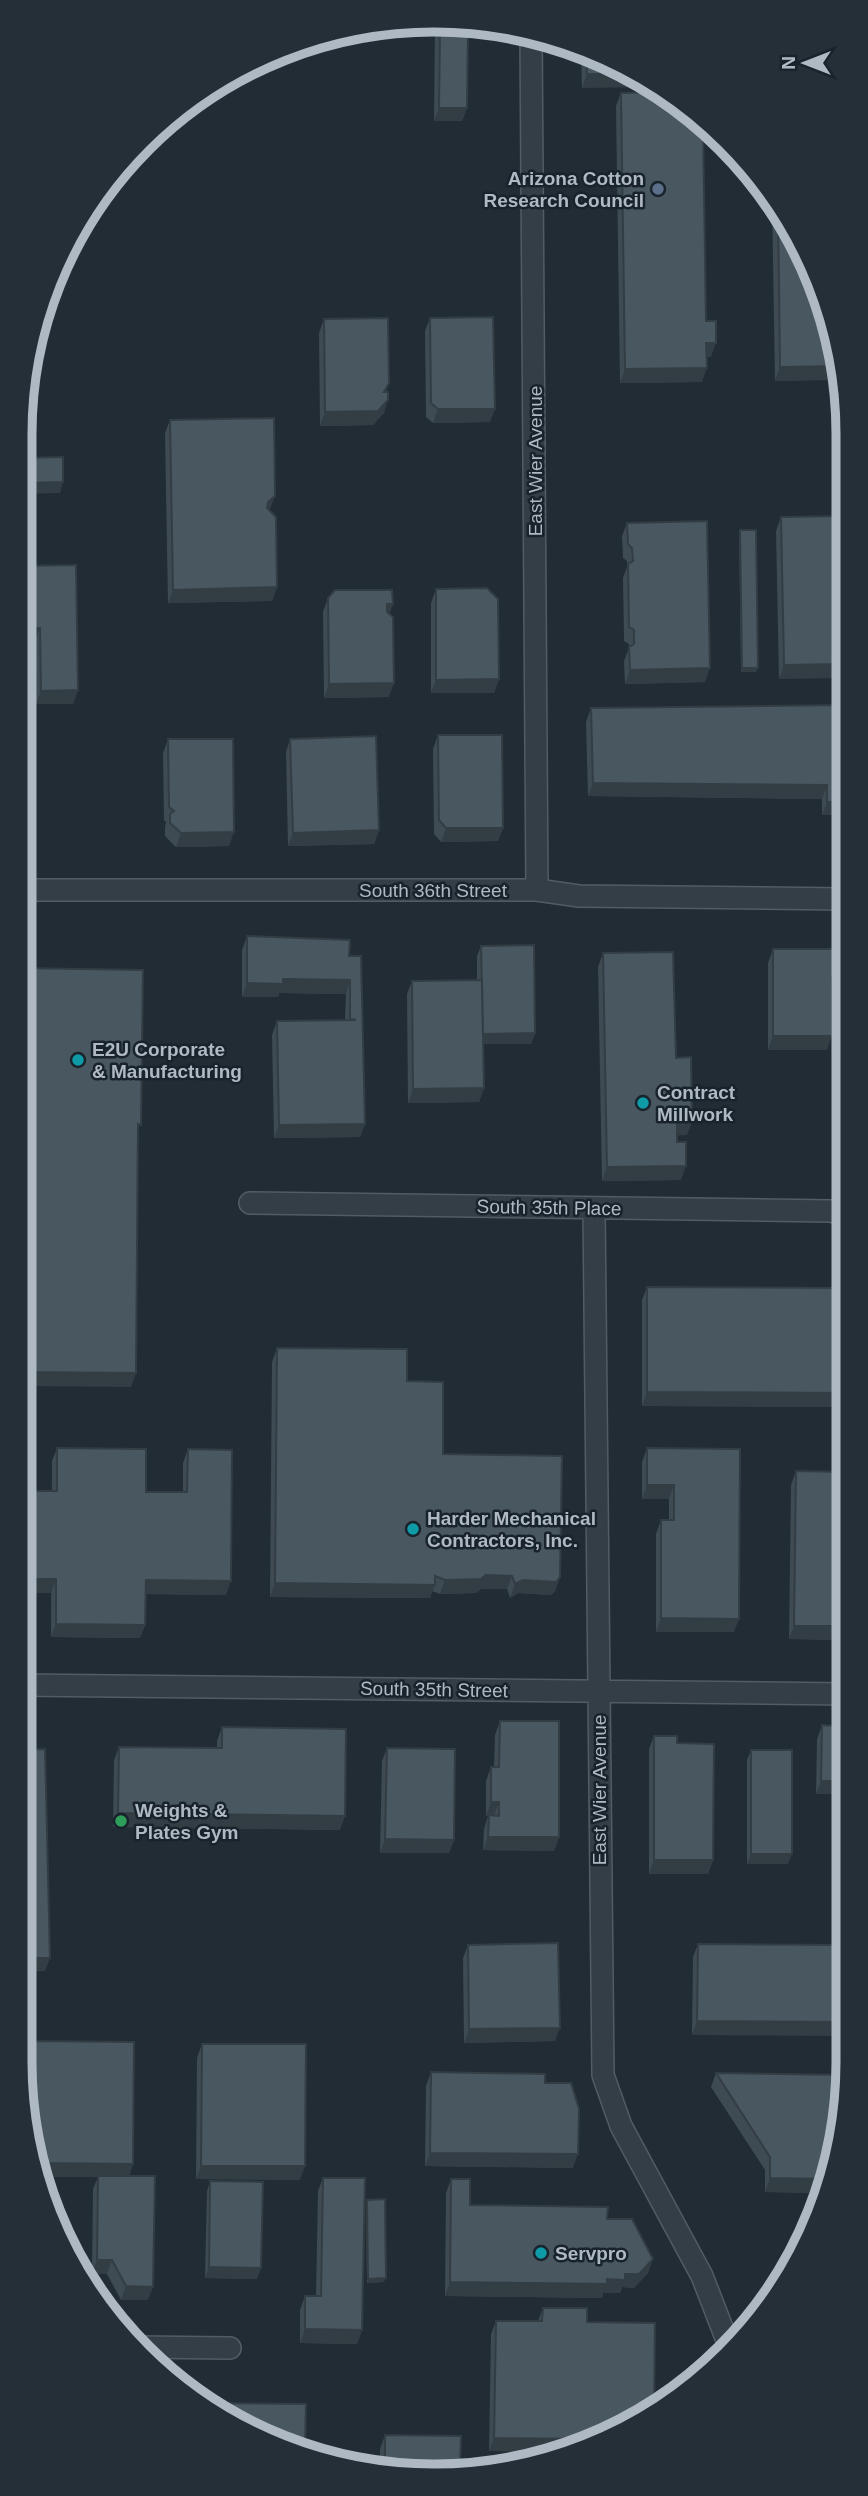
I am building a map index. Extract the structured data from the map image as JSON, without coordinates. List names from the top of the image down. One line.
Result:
{"streets":{"street":["East Wier Avenue","South 36th Street","South 35th Place","South 35th Street"]},"crossings":[["East Wier Avenue","South 36th Street"],["East Wier Avenue","South 35th Place"],["East Wier Avenue","South 35th Street"]],"places":["Arizona Cotton Research Council","E2U Corporate & Manufacturing","Contract Millwork","Harder Mechanical Contractors, Inc.","Weights & Plates Gym","Servpro"],"north":"left"}
